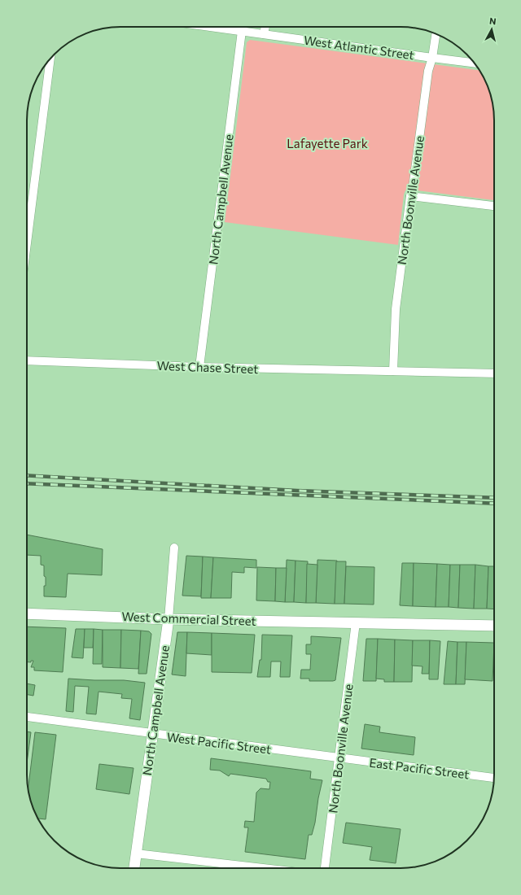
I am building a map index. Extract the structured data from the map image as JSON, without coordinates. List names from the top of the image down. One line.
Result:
{"streets":{"street":["West Atlantic Street","North Campbell Avenue","North Boonville Avenue","West Chase Street","West Commercial Street","West Pacific Street","East Pacific Street"]},"crossings":[["West Atlantic Street","North Campbell Avenue"],["West Atlantic Street","North Boonville Avenue"],["North Campbell Avenue","West Chase Street"],["North Campbell Avenue","West Commercial Street"],["North Campbell Avenue","West Pacific Street"],["North Boonville Avenue","West Chase Street"],["North Boonville Avenue","West Commercial Street"],["North Boonville Avenue","West Pacific Street"],["North Boonville Avenue","East Pacific Street"],["West Pacific Street","East Pacific Street"]],"parks":["Lafayette Park"],"north":"top"}
